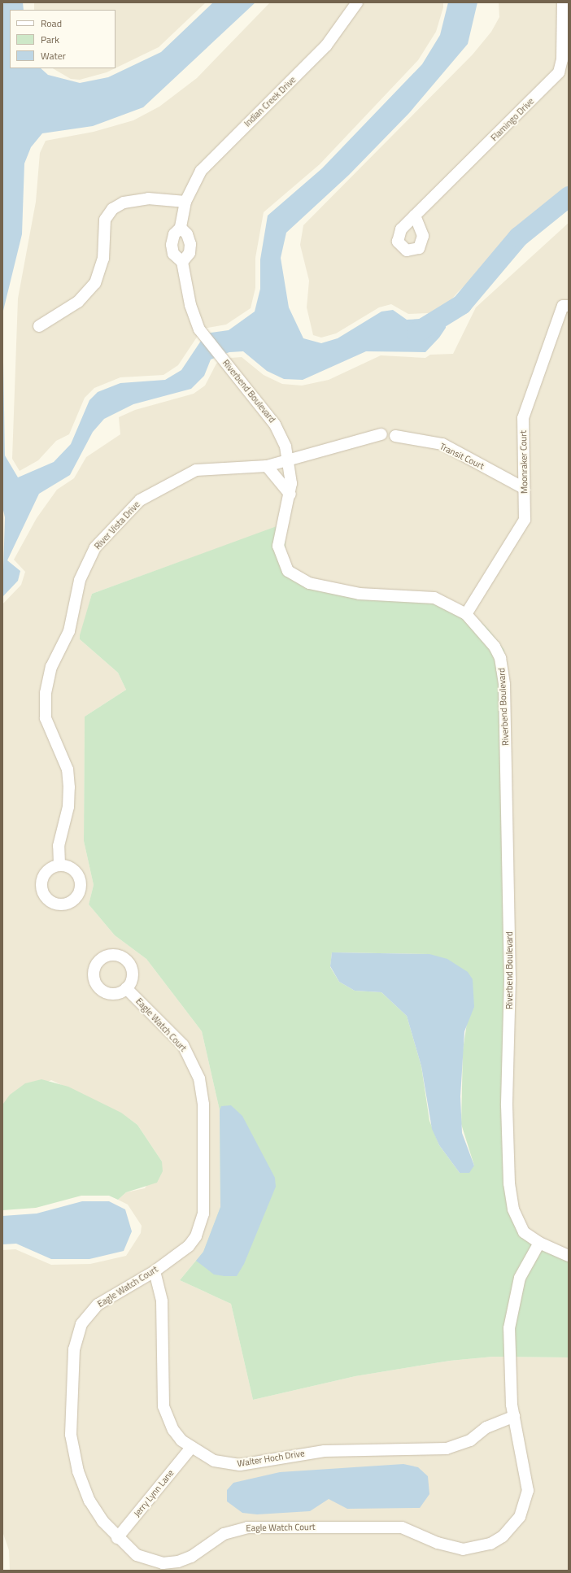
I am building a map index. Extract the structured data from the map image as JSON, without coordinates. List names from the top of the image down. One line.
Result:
{"streets":{"street":["Indian Creek Drive","Flamingo Drive","Riverbend Boulevard","Transit Court","Moonraker Court","River Vista Drive","Eagle Watch Court","Walter Hoch Drive","Jerry Lynn Lane"]},"crossings":[["Indian Creek Drive","Riverbend Boulevard"],["Riverbend Boulevard","Moonraker Court"],["Riverbend Boulevard","River Vista Drive"],["Riverbend Boulevard","Eagle Watch Court"],["Transit Court","Moonraker Court"],["Eagle Watch Court","Walter Hoch Drive"],["Eagle Watch Court","Jerry Lynn Lane"],["Walter Hoch Drive","Jerry Lynn Lane"]],"legend":["Road","Park","Water"]}
